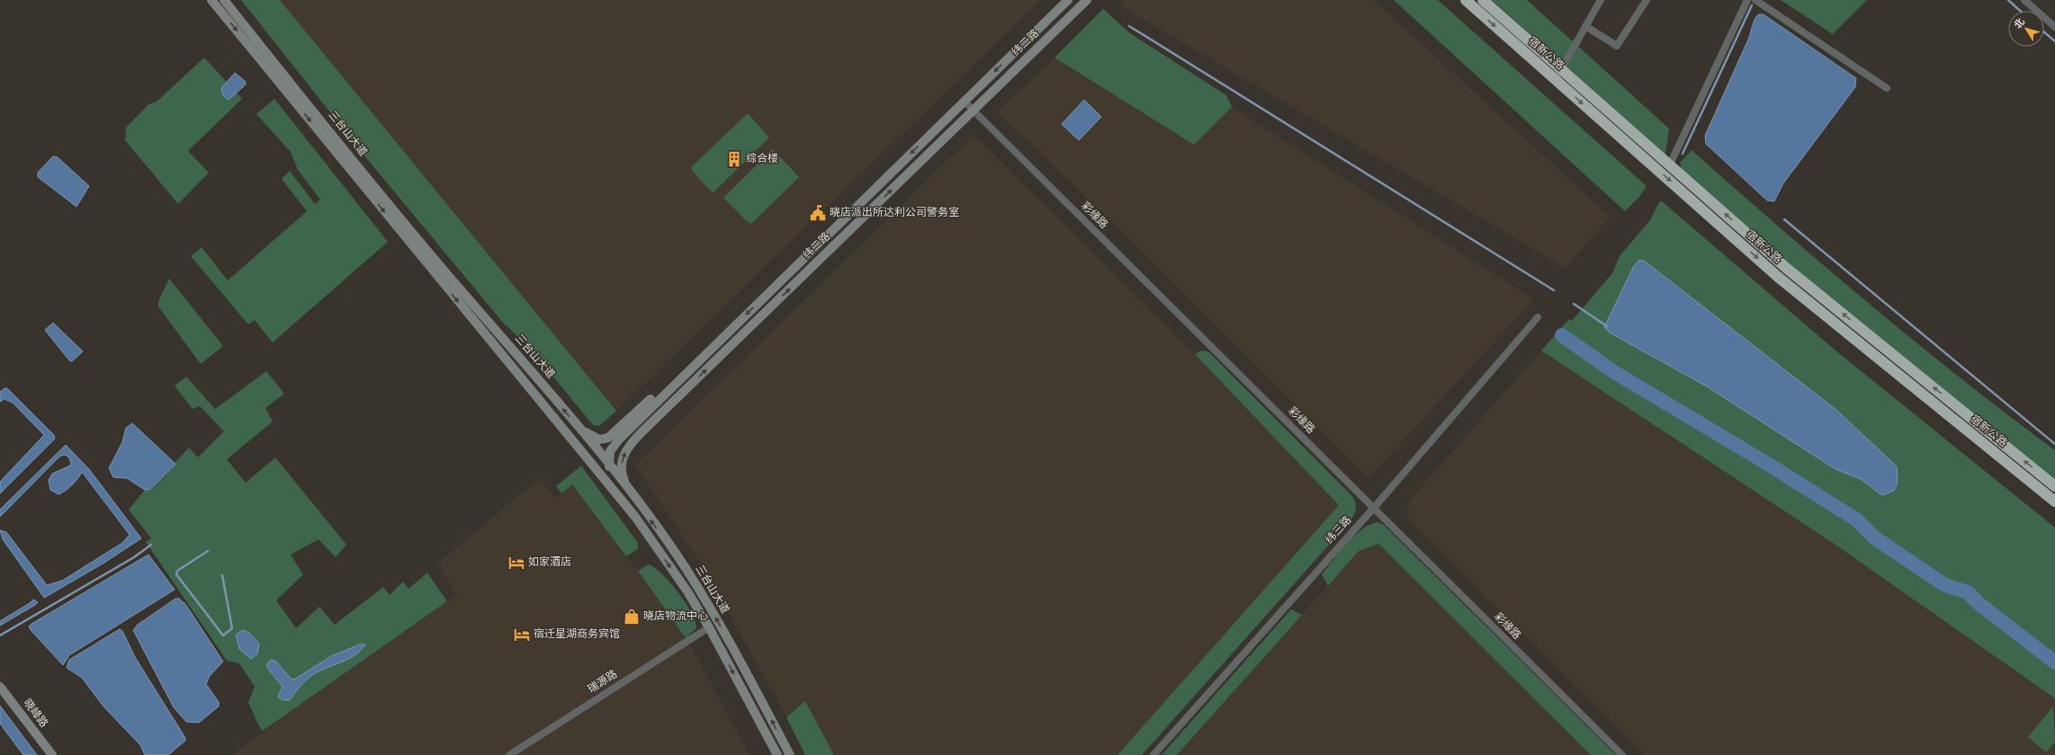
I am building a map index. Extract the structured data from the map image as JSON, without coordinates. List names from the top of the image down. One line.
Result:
{"streets":{"highway":["宿新公路"],"main road":["纬二路","三台山大道","晓峰路"],"street":["彩缘路","纬三路","瑞源路"]},"crossings":[["纬二路","三台山大道"],["纬二路","彩缘路"],["三台山大道","瑞源路"],["彩缘路","纬三路"]],"places":{"building":["综合楼"],"public building":["晓店派出所达利公司警务室"],"hotel":["如家酒店","宿迁星湖商务宾馆"],"shop":["晓店物流中心"]},"north":"top left"}
